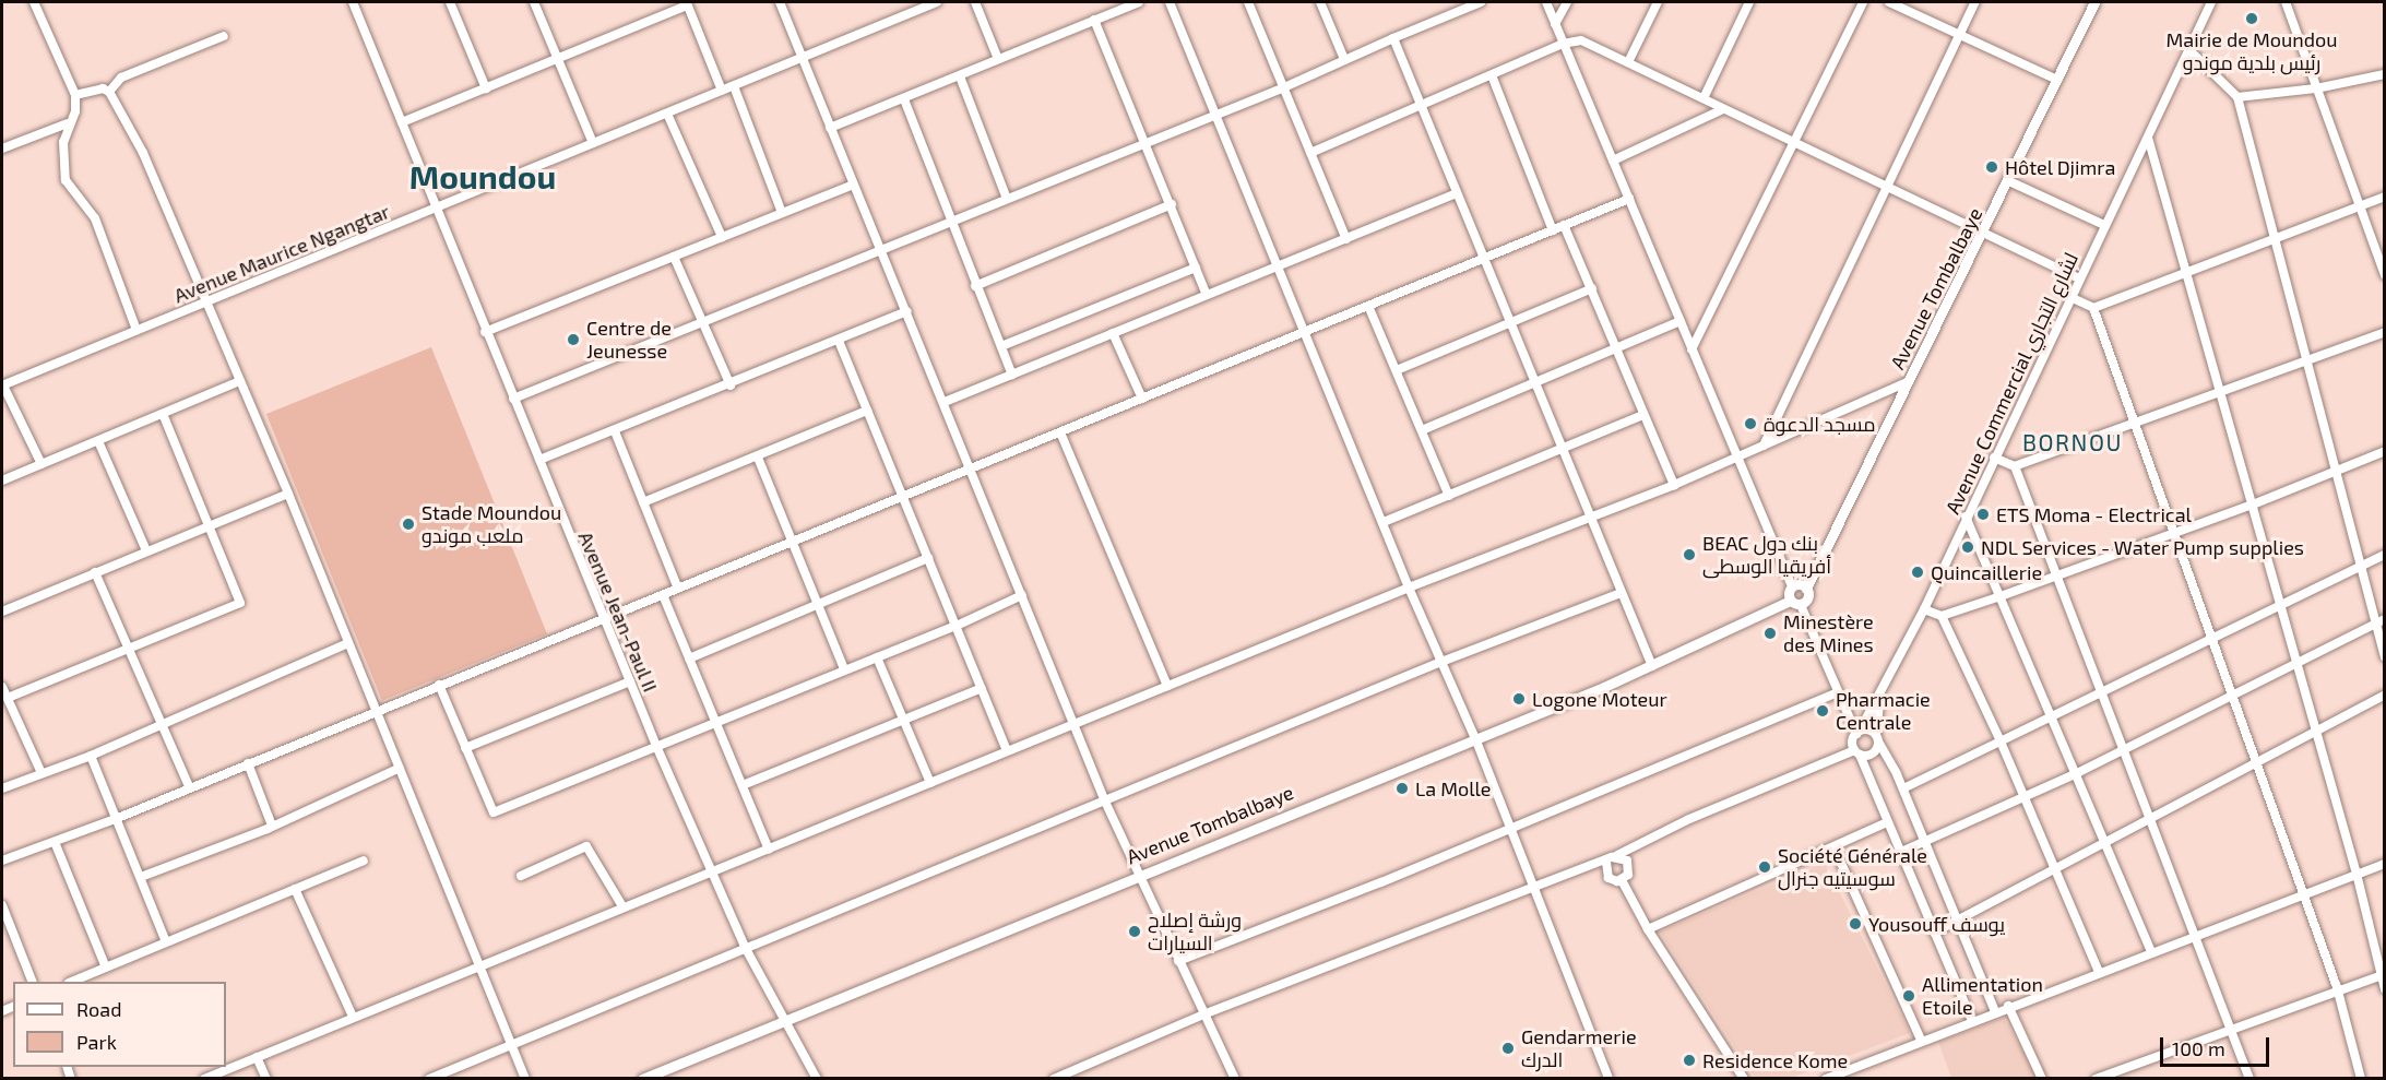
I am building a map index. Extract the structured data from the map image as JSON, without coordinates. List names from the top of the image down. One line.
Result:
{"streets":{"main road":["Avenue Tombalbaye"],"street":["Avenue Maurice Ngangtar","Avenue Commercial لشارع التجاري","Avenue Jean-Paul II"]},"crossings":[["Avenue Maurice Ngangtar","Avenue Jean-Paul II"],["Avenue Tombalbaye","Avenue Jean-Paul II"]],"districts":["Moundou","BORNOU"],"places":["Mairie de Moundou رئيس بلدية موندو","Hôtel Djimra","Centre de Jeunesse","مسجد الدعوة","ETS Moma - Electrical","Stade Moundou ملعب موندو","NDL Services - Water Pump supplies","BEAC بنك دول أفريقيا الوسطى","Quincaillerie","Minestère des Mines","Logone Moteur","Pharmacie Centrale","La Molle","Société Générale سوسيتيه جنرال","Yousouff يوسف","ورشة إصلاح السيارات","Allimentation Etoile","Gendarmerie الدرك","Residence Kome"],"legend":["Road","Park"],"scale_bar":"100 m"}
